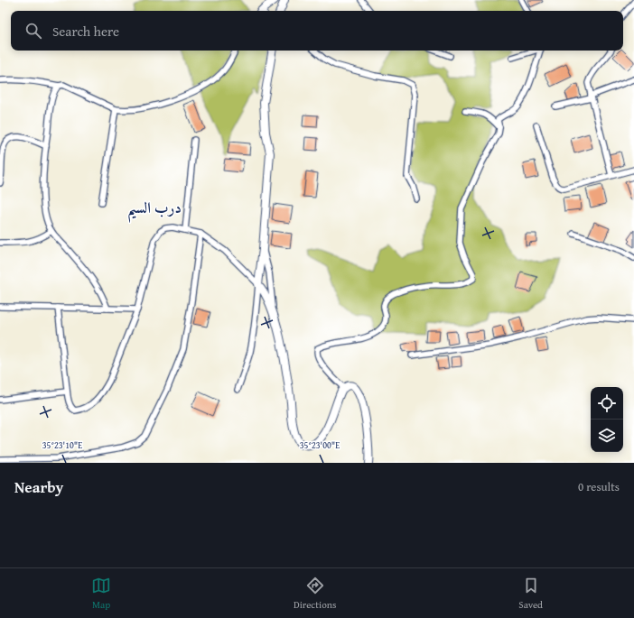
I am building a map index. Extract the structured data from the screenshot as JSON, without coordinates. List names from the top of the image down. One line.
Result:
{"districts":["درب السيم"],"page":{"search":"Search here","heading":["Nearby","0 results"],"nav":["Map","Directions","Saved"]},"coordinates":["35°23'10\"E","35°23'00\"E"]}
